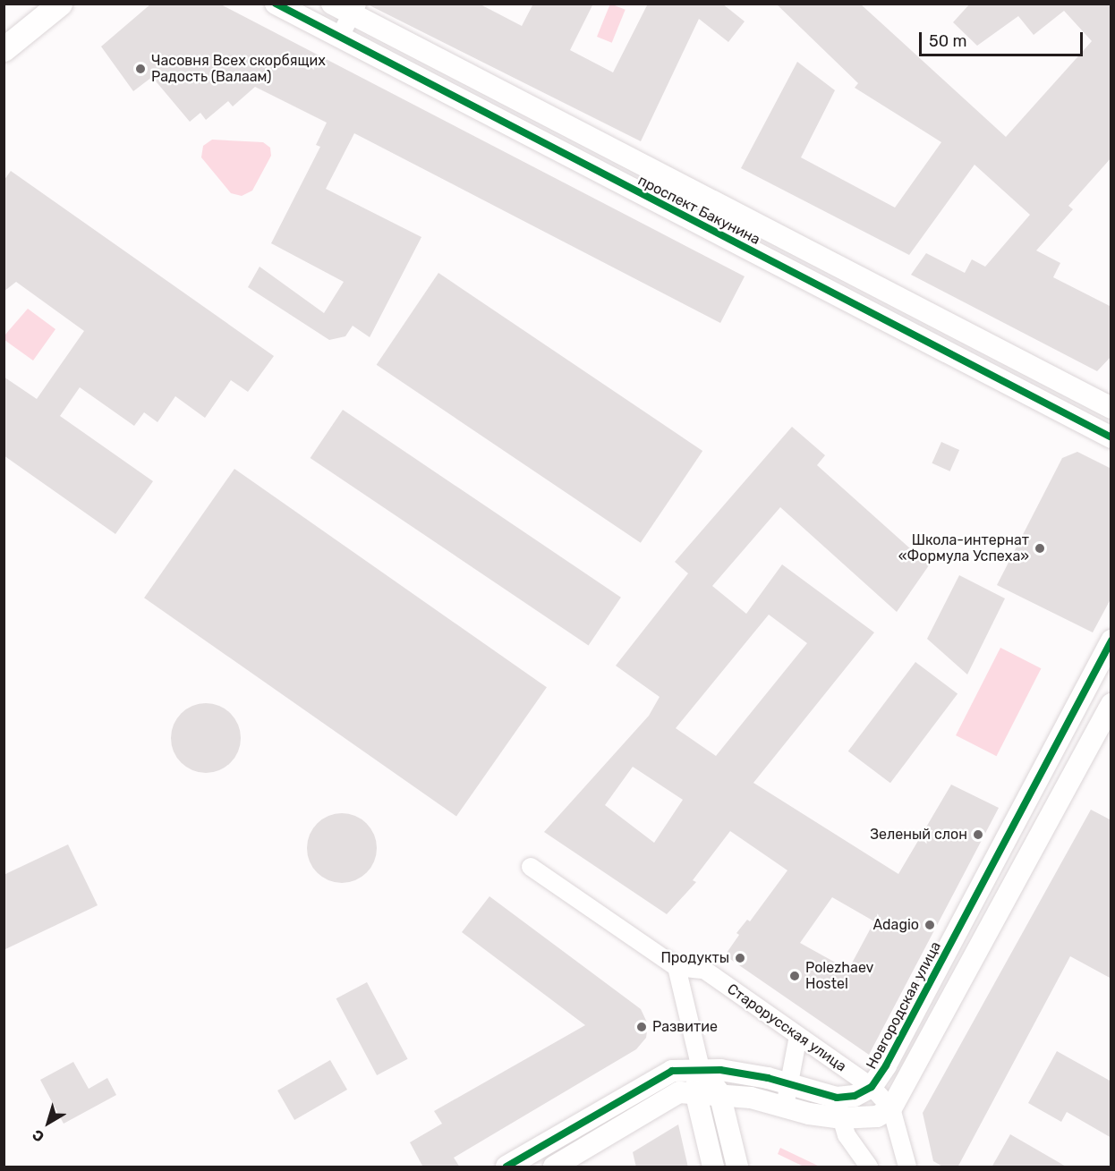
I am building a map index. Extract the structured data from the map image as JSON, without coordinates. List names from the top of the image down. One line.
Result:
{"streets":{"street":["проспект Бакунина","Новгородская улица","Старорусская улица"]},"crossings":[["Новгородская улица","Старорусская улица"]],"places":["Часовня Всех скорбящих Радость (Валаам)","Школа-интернат «Формула Успеха»","Зеленый слон","Adagio","Продукты","Polezhaev Hostel","Развитие"],"scale_bar":"50 m","north":"bottom left"}
